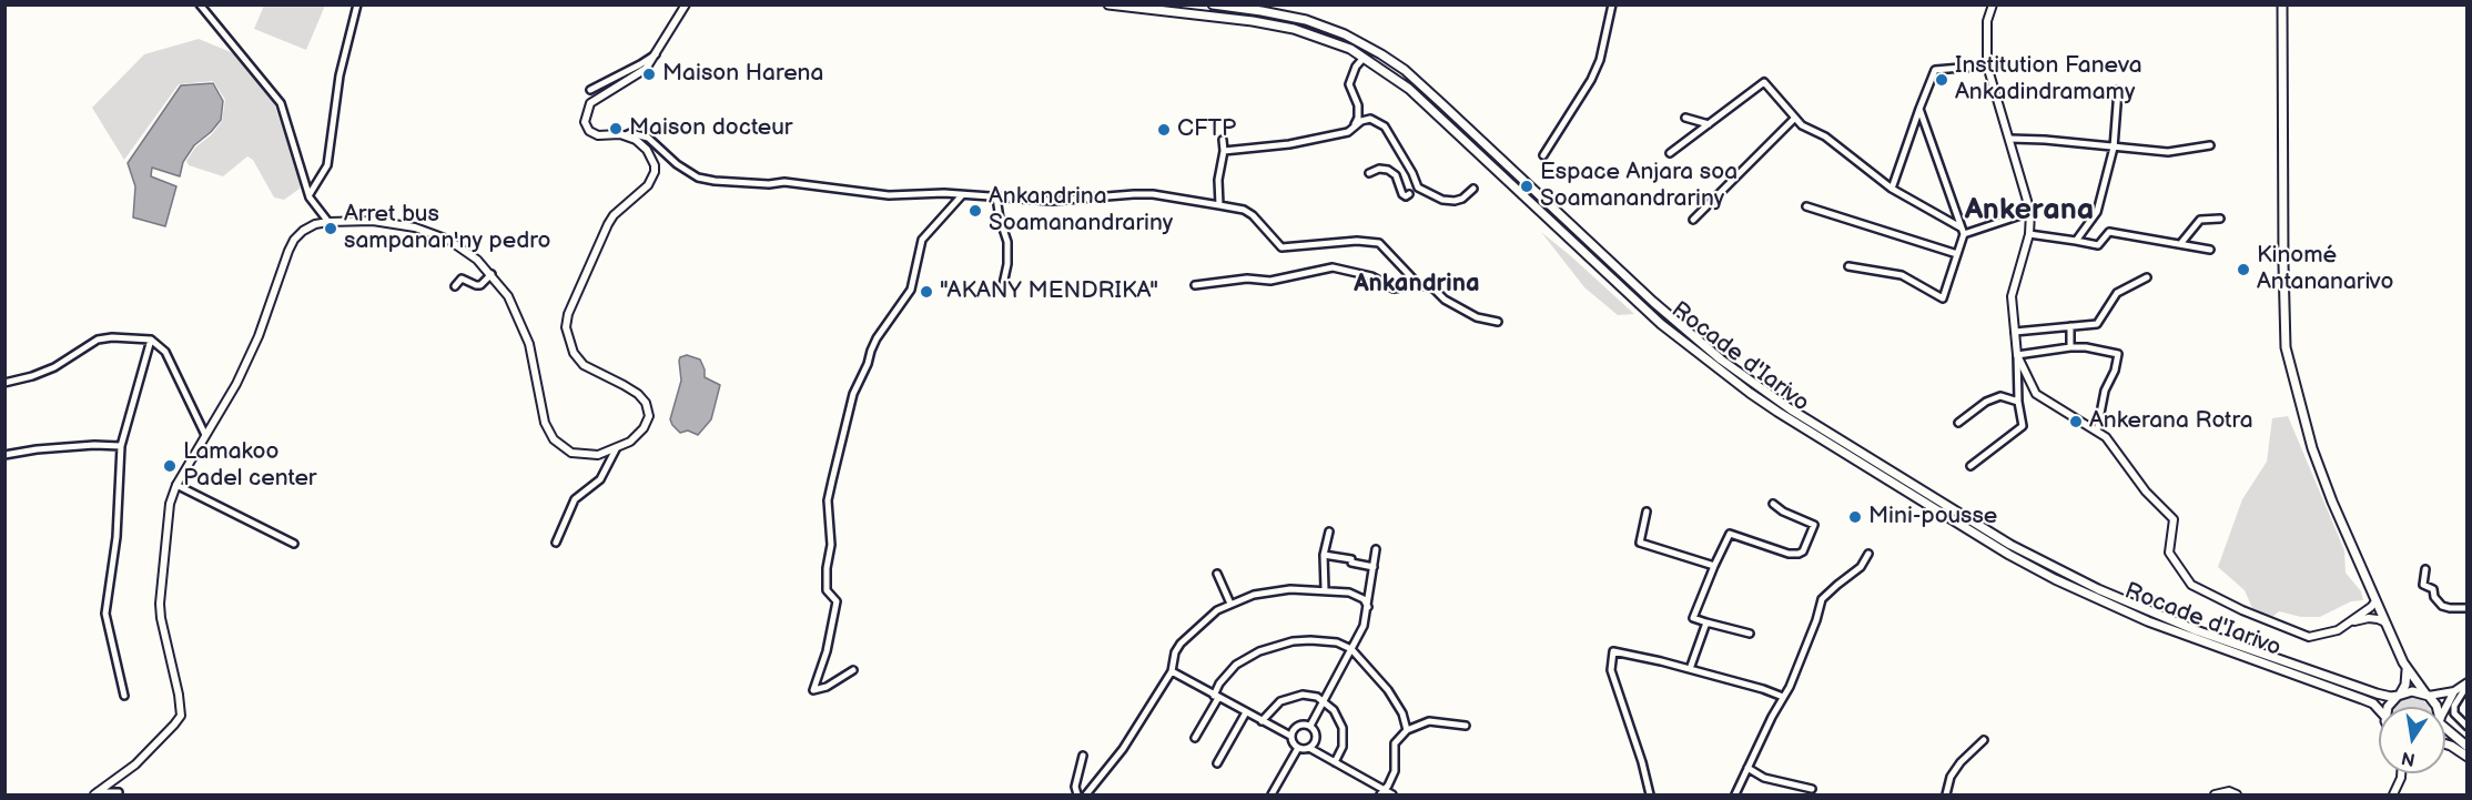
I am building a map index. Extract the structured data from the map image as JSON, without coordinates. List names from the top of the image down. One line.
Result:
{"streets":{"main road":["Rocade d'Iarivo"]},"districts":["Ankerana","Ankandrina"],"places":["Maison Harena","Institution Faneva Ankadindramamy","Maison docteur","CFTP","Espace Anjara soa Soamanandrariny","Ankandrina Soamanandrariny","Arret bus sampanan'ny pedro","Kinomé Antananarivo","\"AKANY MENDRIKA\"","Ankerana Rotra","Lamakoo Padel center","Mini-pousse"],"north":"bottom"}
